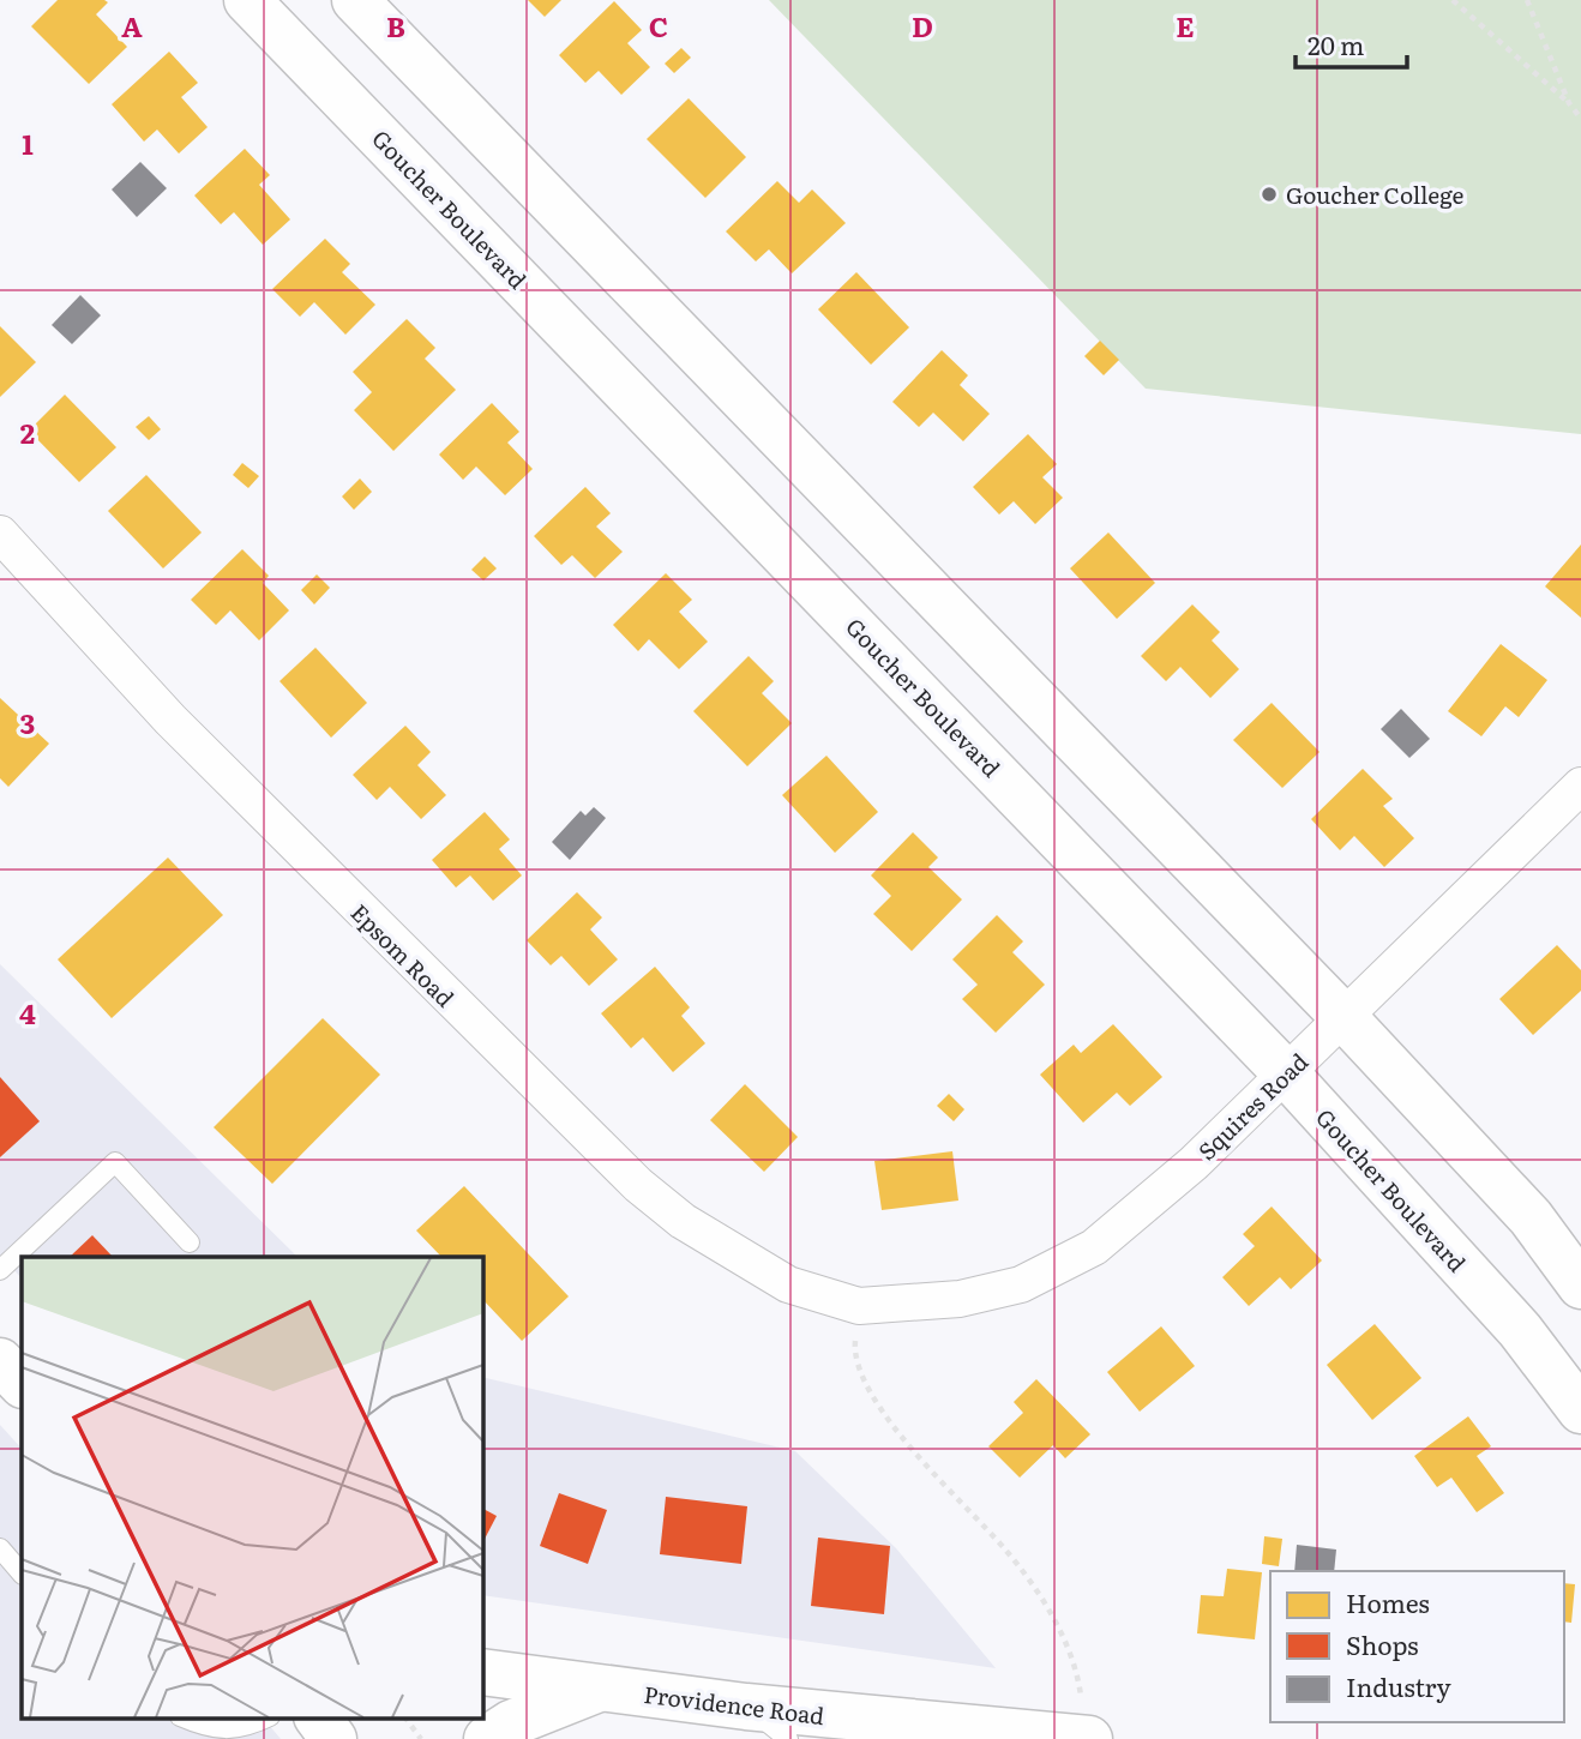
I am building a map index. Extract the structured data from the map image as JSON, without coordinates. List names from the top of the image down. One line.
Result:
{"streets":{"main road":["Goucher Boulevard","Providence Road"],"street":["Epsom Road","Squires Road"]},"crossings":[["Goucher Boulevard","Squires Road"],["Epsom Road","Squires Road"]],"places":["Goucher College"],"legend":["Homes","Shops","Industry"],"scale_bar":"20 m","grid":{"columns":["A","B","C","D","E"],"rows":["1","2","3","4"]}}
